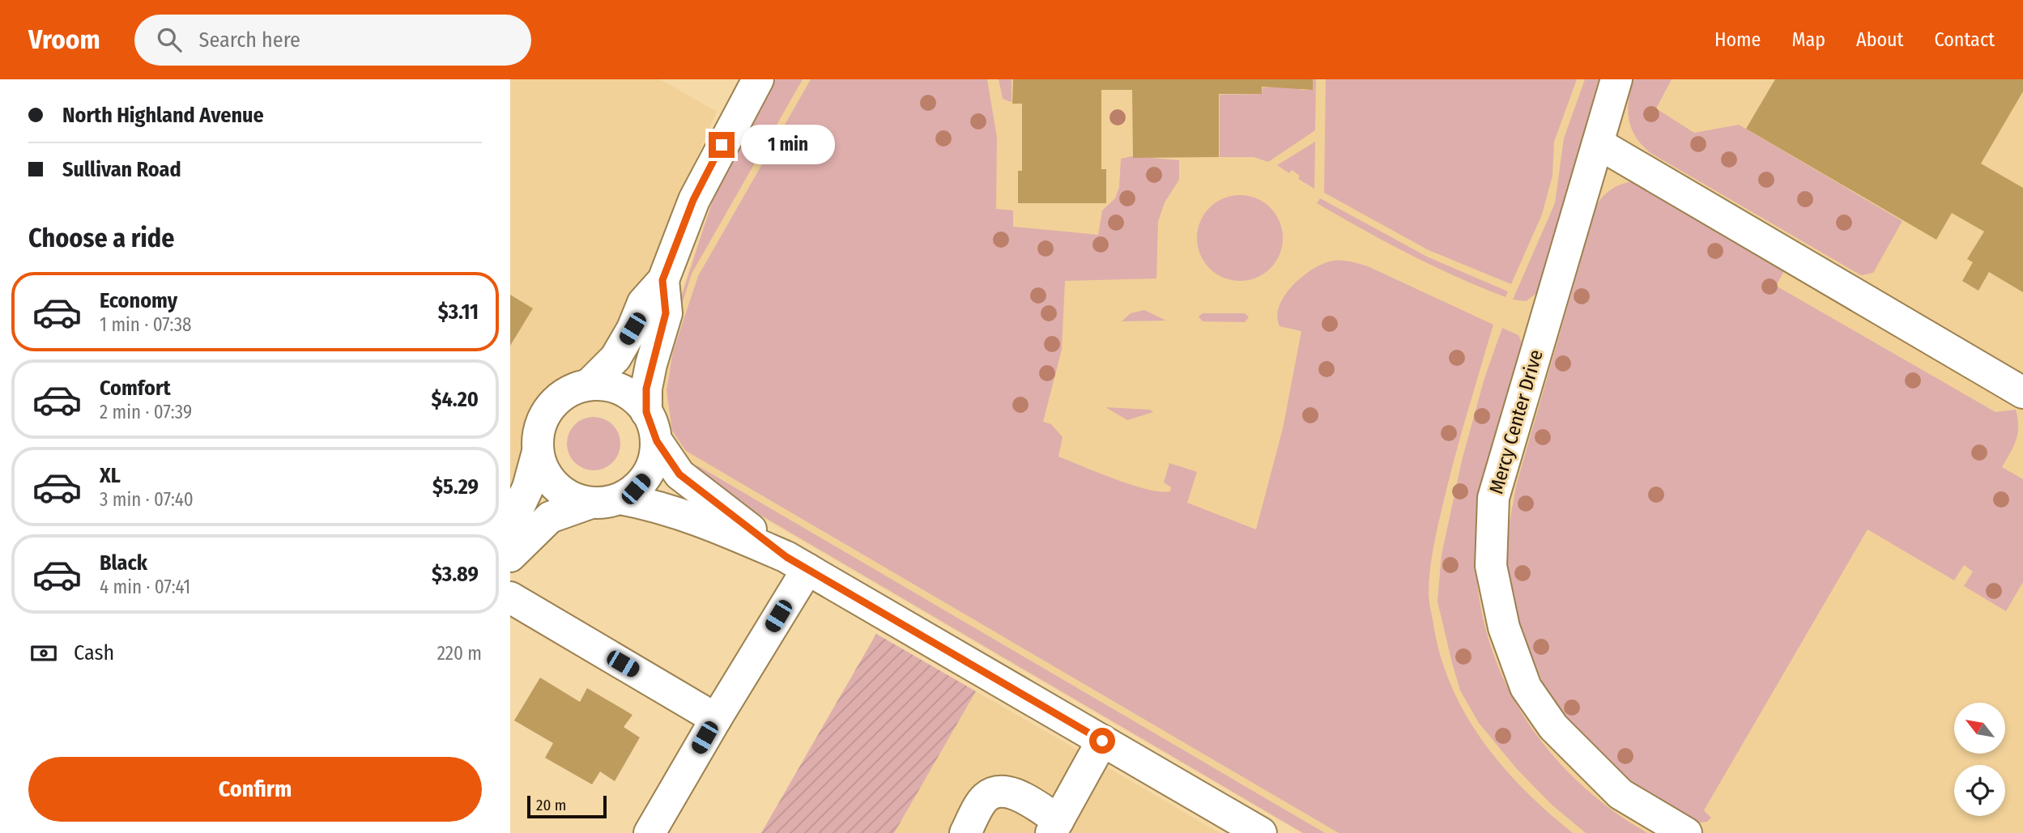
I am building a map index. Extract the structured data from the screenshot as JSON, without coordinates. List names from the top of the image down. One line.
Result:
{"streets":{"street":["Mercy Center Drive"]},"scale_bar":"20 m","north":"top left","page":{"header":"Vroom","search":"Search here","nav":["Home","Map","About","Contact"],"banner":["North Highland Avenue","Sullivan Road"],"bubble":"1 min","heading":"Choose a ride","list":[{"name":"Economy","note":"1 min · 07:38","value":"$3.11"},{"name":"Comfort","note":"2 min · 07:39","value":"$4.20"},{"name":"XL","note":"3 min · 07:40","value":"$5.29"},{"name":"Black","note":"4 min · 07:41","value":"$3.89"}],"pay":["Cash","220 m"],"buttons":"Confirm","scale":"20 m"}}
